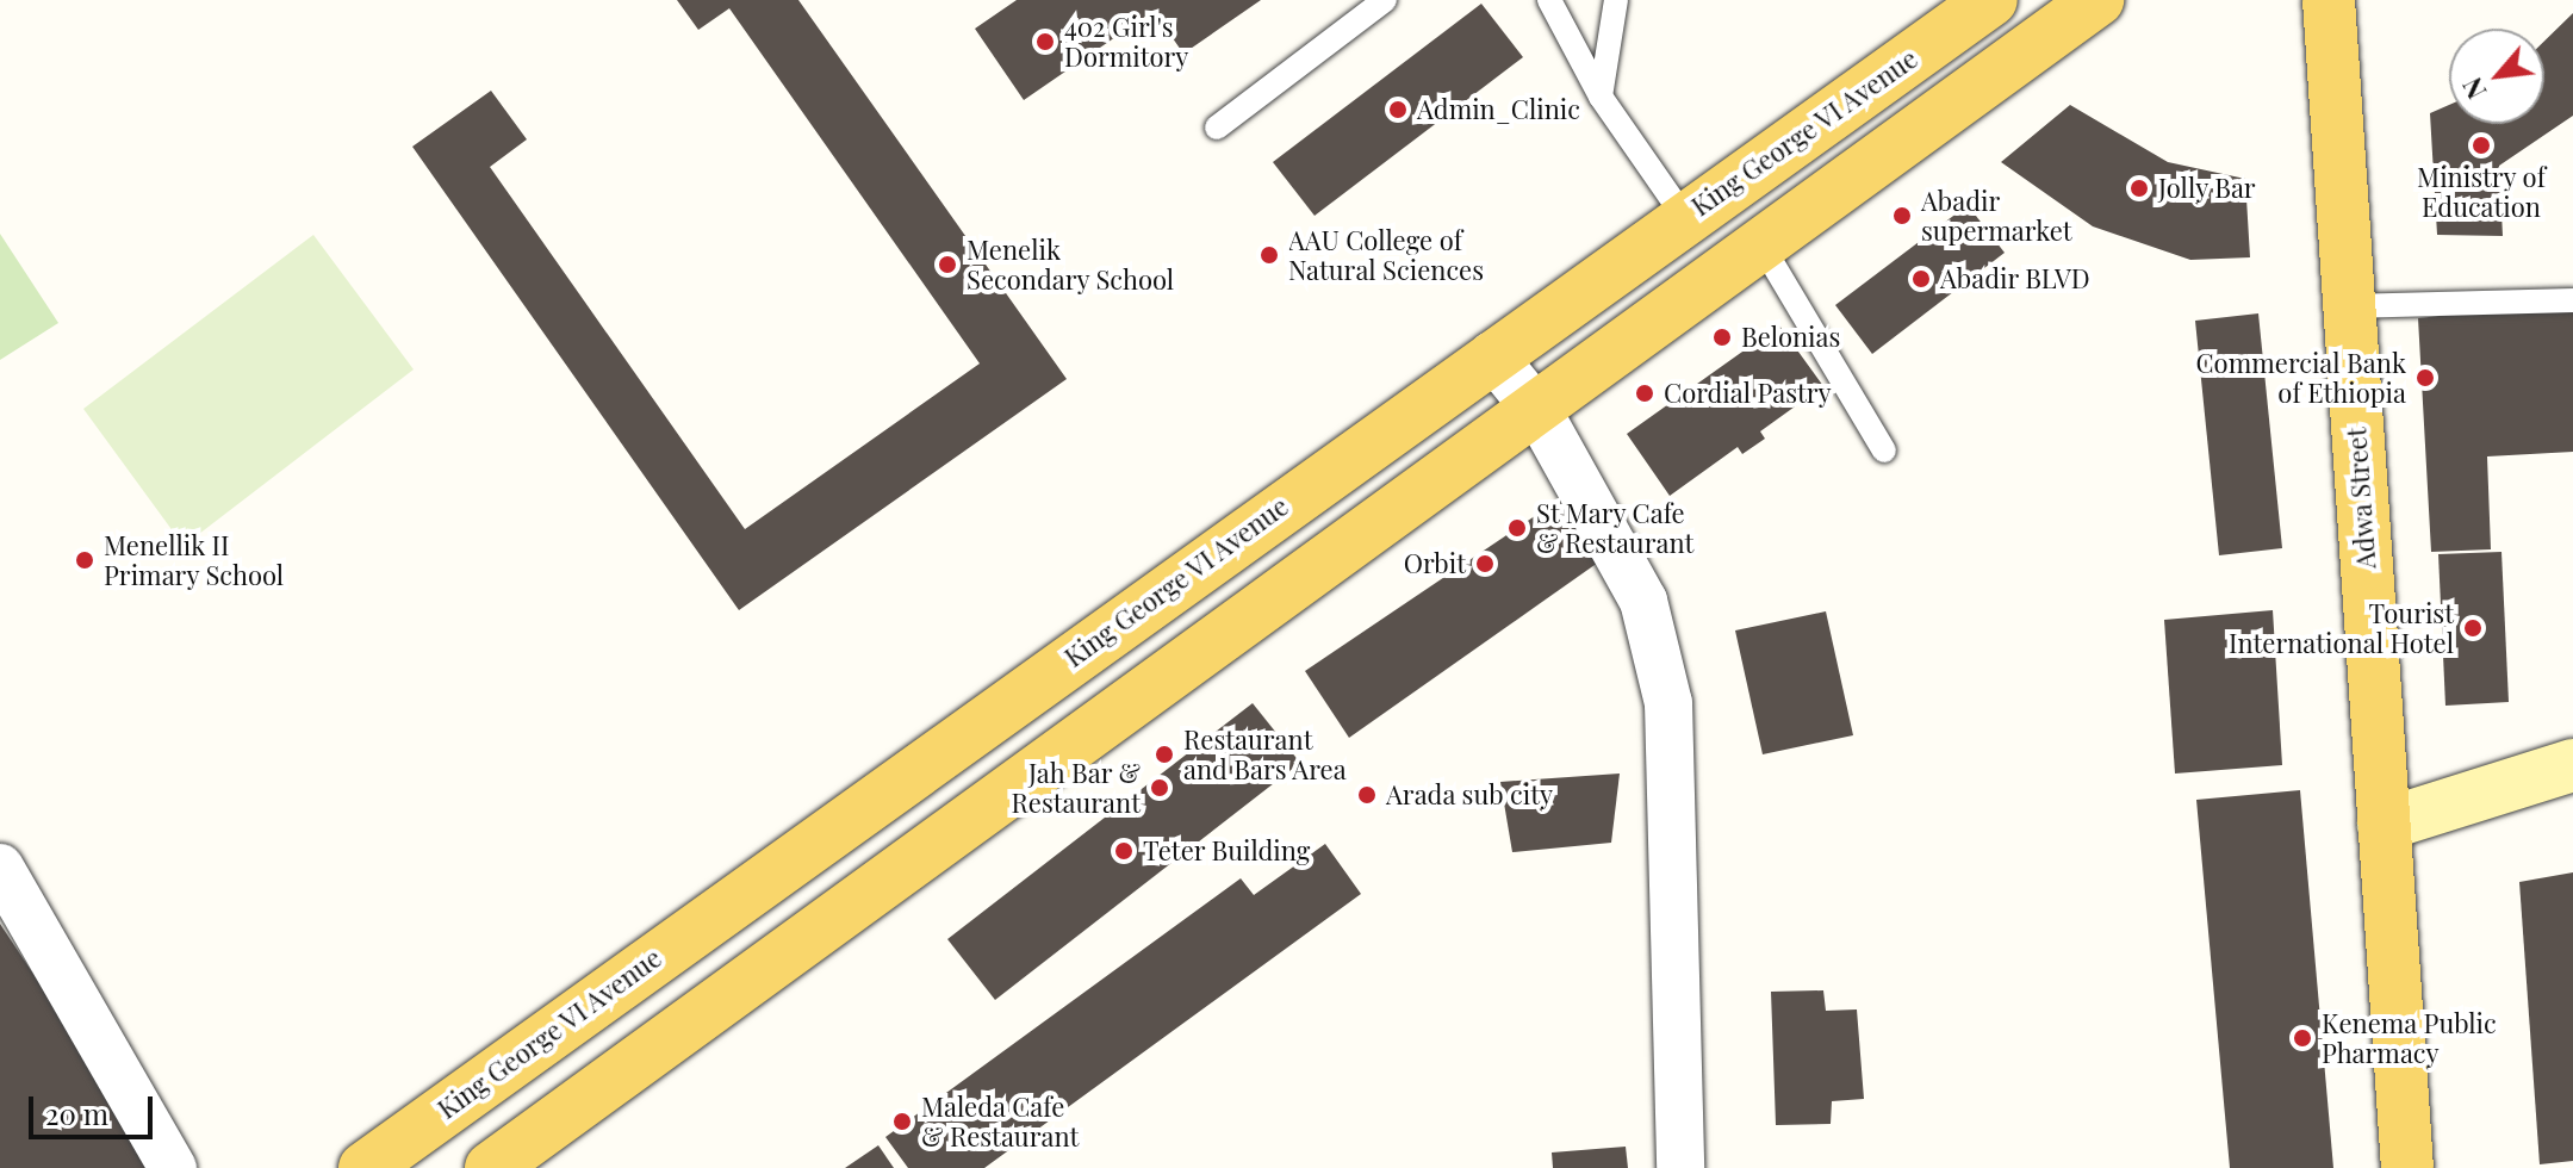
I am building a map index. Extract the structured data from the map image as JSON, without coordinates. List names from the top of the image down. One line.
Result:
{"streets":{"main road":["King George VI Avenue","Adwa Street"]},"places":["402 Girl's Dormitory","Admin_Clinic","Ministry of Education","Jolly Bar","Abadir supermarket","AAU College of Natural Sciences","Menelik Secondary School","Abadir BLVD","Belonias","Commercial Bank of Ethiopia","Cordial Pastry","St Mary Cafe & Restaurant","Menellik II Primary School","Orbit","Tourist International Hotel","Restaurant and Bars Area","Jah Bar & Restaurant","Arada sub city","Teter Building","Kenema Public Pharmacy","Maleda Cafe & Restaurant"],"scale_bar":"20 m","north":"bottom left"}
